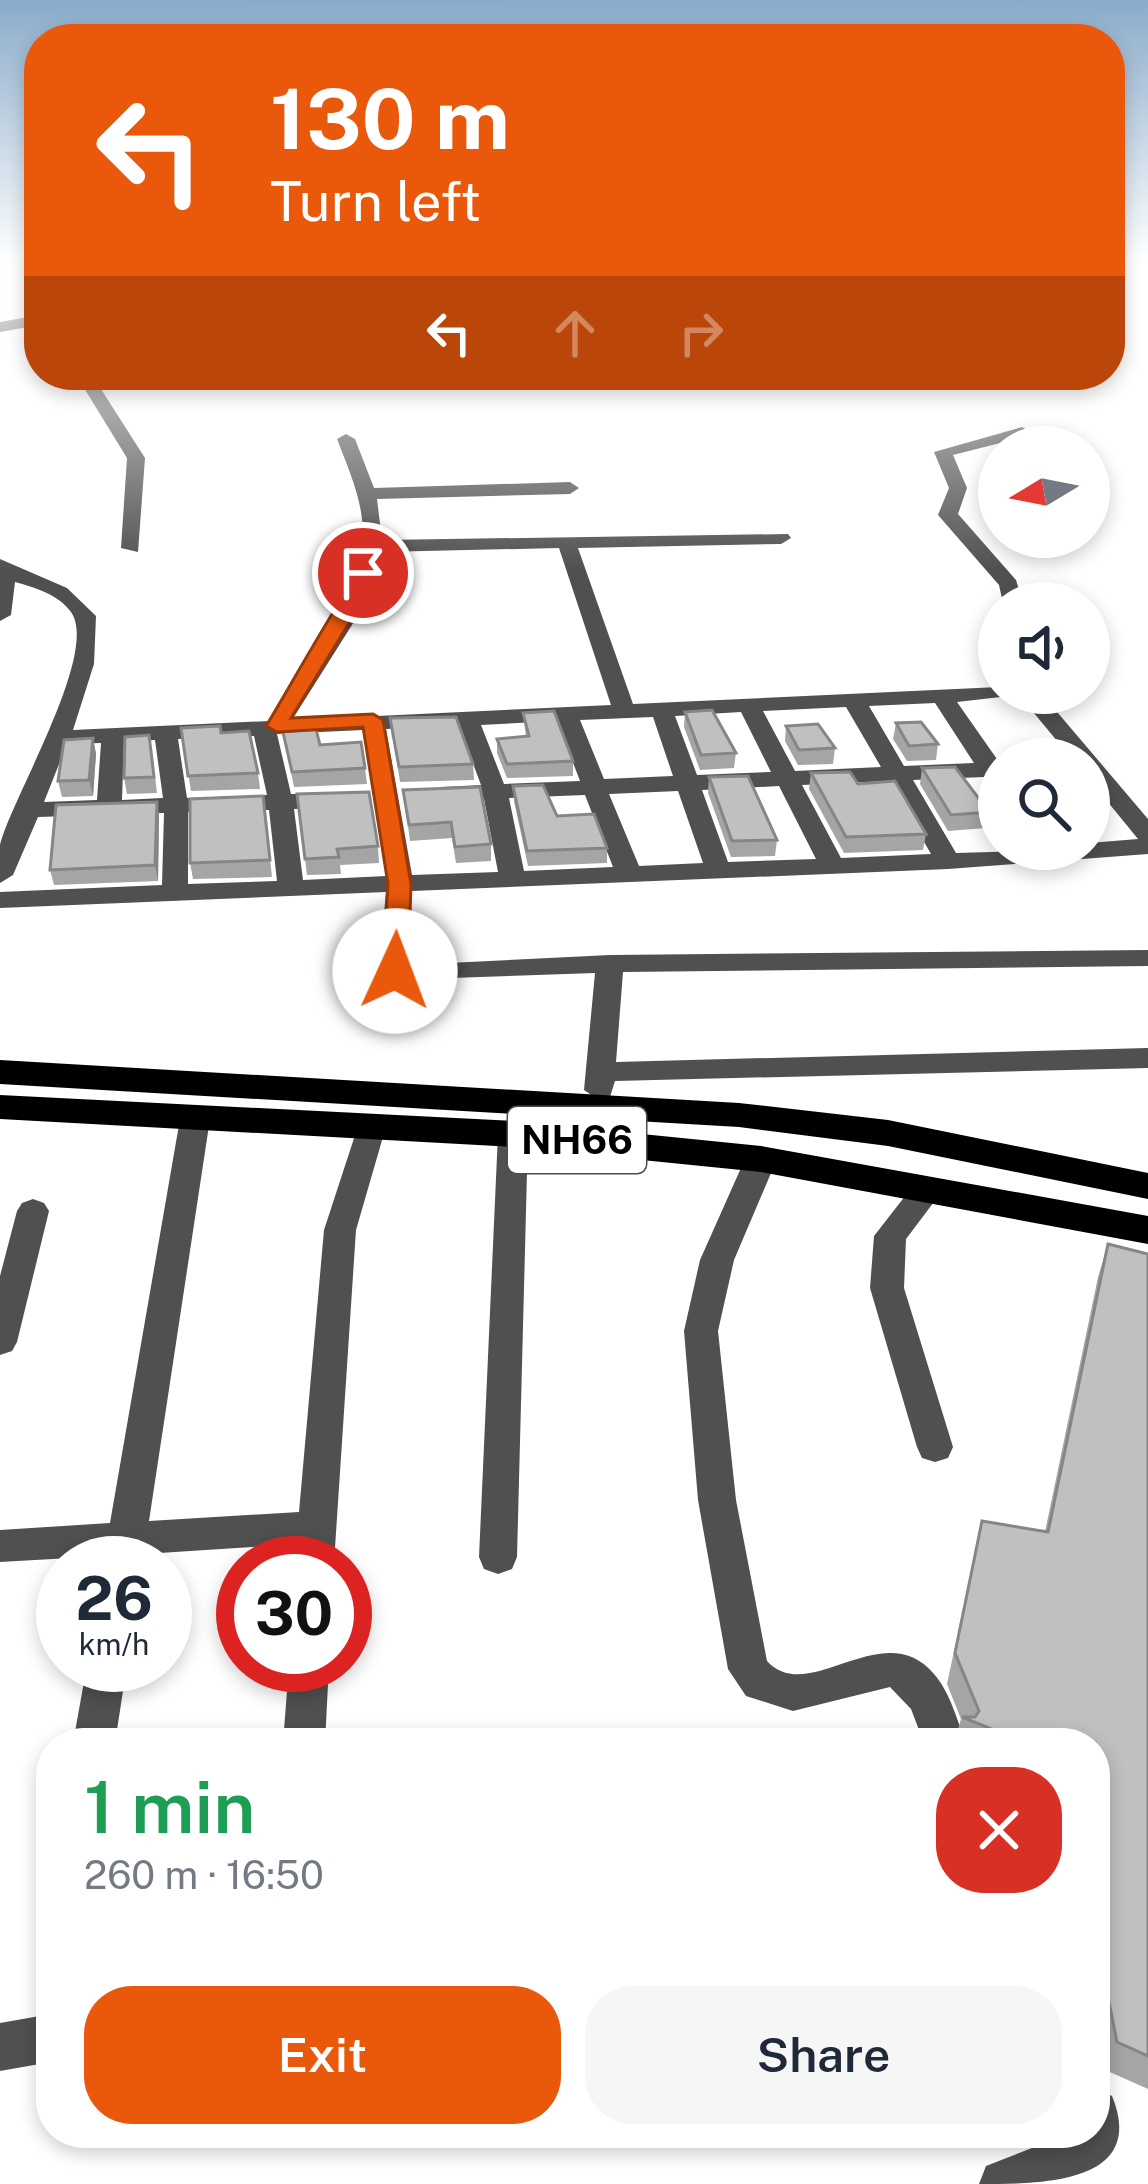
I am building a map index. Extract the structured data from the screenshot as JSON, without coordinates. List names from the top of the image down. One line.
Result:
{"streets":{"highway":["NH66"]},"north":"left","page":{"turn":["130 m","Turn left"],"speed":"26 km/h","limit":"30","heading":["1 min","260 m · 16:50"],"buttons":["Exit","Share"]}}
